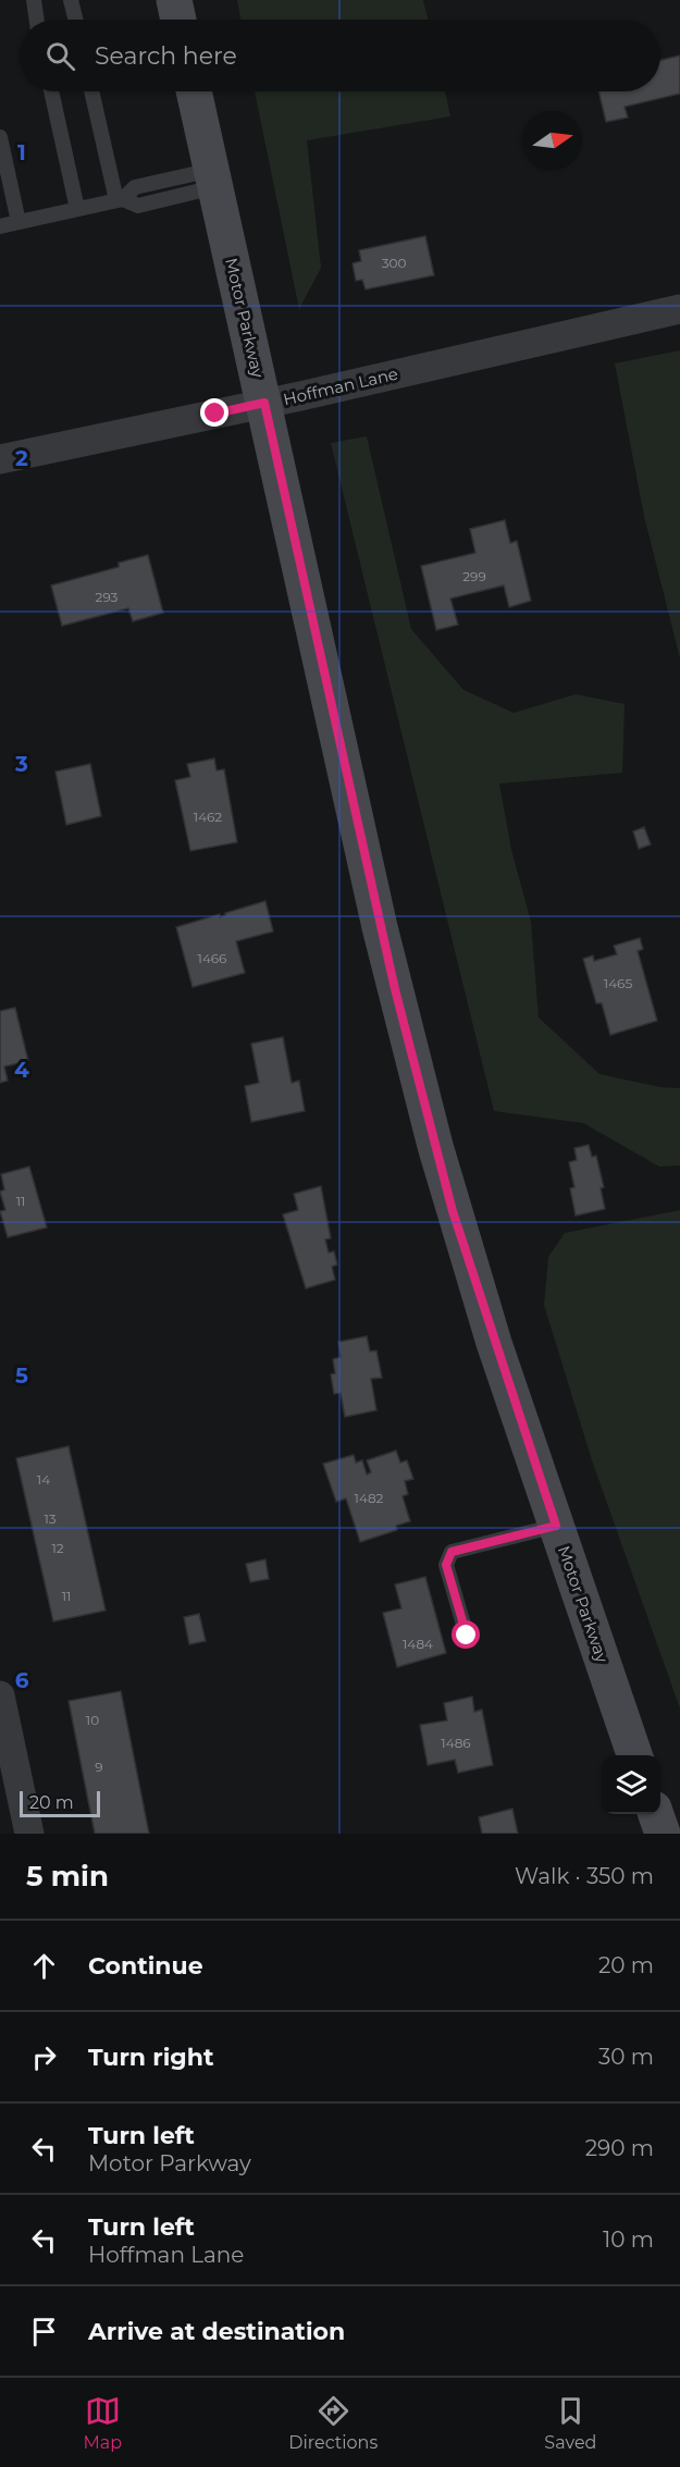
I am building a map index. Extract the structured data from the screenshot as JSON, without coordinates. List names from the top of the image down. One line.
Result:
{"streets":{"main road":["Motor Parkway"],"street":["Hoffman Lane"]},"crossings":[["Motor Parkway","Hoffman Lane"]],"house_numbers":["300","299","293","1462","1466","1465","11","14","1482","13","12","11","1484","10","1486","9"],"scale_bar":"20 m","north":"right","page":{"search":"Search here","scale":"20 m","heading":["5 min","Walk · 350 m"],"list":[["Continue","20 m"],["Turn right","30 m"],["Turn left","Motor Parkway","290 m"],["Turn left","Hoffman Lane","10 m"],"Arrive at destination"],"nav":["Map","Directions","Saved"]},"grid":{"rows":["1","2","3","4","5","6"]}}
